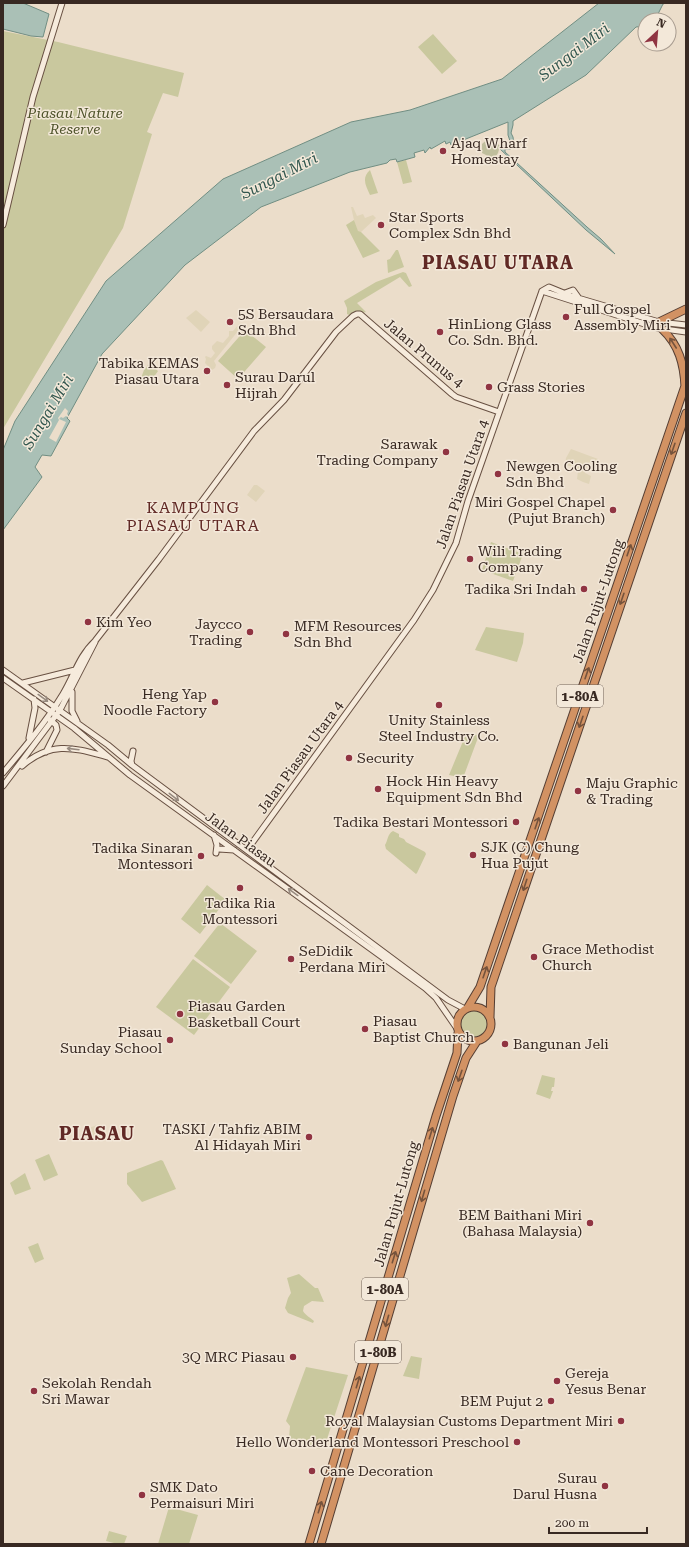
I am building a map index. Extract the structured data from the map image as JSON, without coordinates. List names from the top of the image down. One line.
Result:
{"streets":{"highway":["Jalan Pujut-Lutong","1-80A","1-80B"],"street":["Jalan Prunus 4","Jalan Piasau Utara 4","Jalan Piasau"]},"crossings":[["Jalan Prunus 4","Jalan Piasau Utara 4"],["Jalan Piasau Utara 4","Jalan Piasau"],["Jalan Pujut-Lutong","Jalan Piasau"]],"districts":["PIASAU UTARA","KAMPUNG PIASAU UTARA","PIASAU"],"water":["Sungai Miri"],"parks":["Piasau Nature Reserve"],"places":["Ajaq Wharf Homestay","Star Sports Complex Sdn Bhd","Full Gospel Assembly Miri","5S Bersaudara Sdn Bhd","HinLiong Glass Co. Sdn. Bhd.","Tabika KEMAS Piasau Utara","Surau Darul Hijrah","Grass Stories","Sarawak Trading Company","Newgen Cooling Sdn Bhd","Miri Gospel Chapel (Pujut Branch)","Wili Trading Company","Tadika Sri Indah","Kim Yeo","Jaycco Trading","MFM Resources Sdn Bhd","Heng Yap Noodle Factory","Unity Stainless Steel Industry Co.","Security","Hock Hin Heavy Equipment Sdn Bhd","Maju Graphic & Trading","Tadika Bestari Montessori","SJK (C) Chung Hua Pujut","Tadika Sinaran Montessori","Tadika Ria Montessori","Grace Methodist Church","SeDidik Perdana Miri","Piasau Garden Basketball Court","Piasau Baptist Church","Piasau Sunday School","Bangunan Jeli","TASKI / Tahfiz ABIM Al Hidayah Miri","BEM Baithani Miri (Bahasa Malaysia)","3Q MRC Piasau","Gereja Yesus Benar","Sekolah Rendah Sri Mawar","BEM Pujut 2","Royal Malaysian Customs Department Miri","Hello Wonderland Montessori Preschool","Cane Decoration","Surau Darul Husna","SMK Dato Permaisuri Miri"],"scale_bar":"200 m","north":"top right"}
